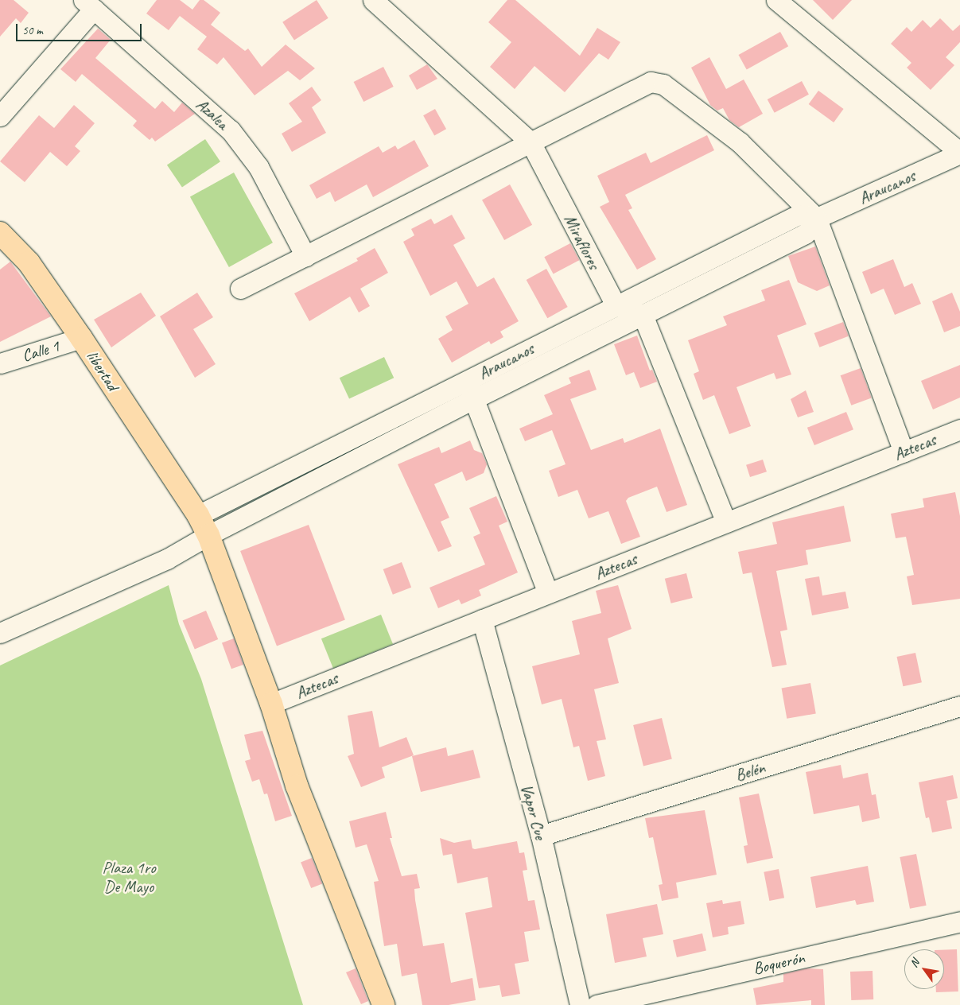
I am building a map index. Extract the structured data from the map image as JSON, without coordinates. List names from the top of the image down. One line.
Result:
{"streets":{"main road":["libertad"],"street":["Azalea","Araucanos","Miraflores","Calle 1","Aztecas","Belén","Vapor Cue","Boquerón"]},"crossings":[["Araucanos","Miraflores"],["Araucanos","libertad"],["Calle 1","libertad"],["libertad","Aztecas"],["Aztecas","Vapor Cue"],["Belén","Vapor Cue"]],"parks":["Plaza 1ro De Mayo"],"scale_bar":"50 m","north":"top left"}
